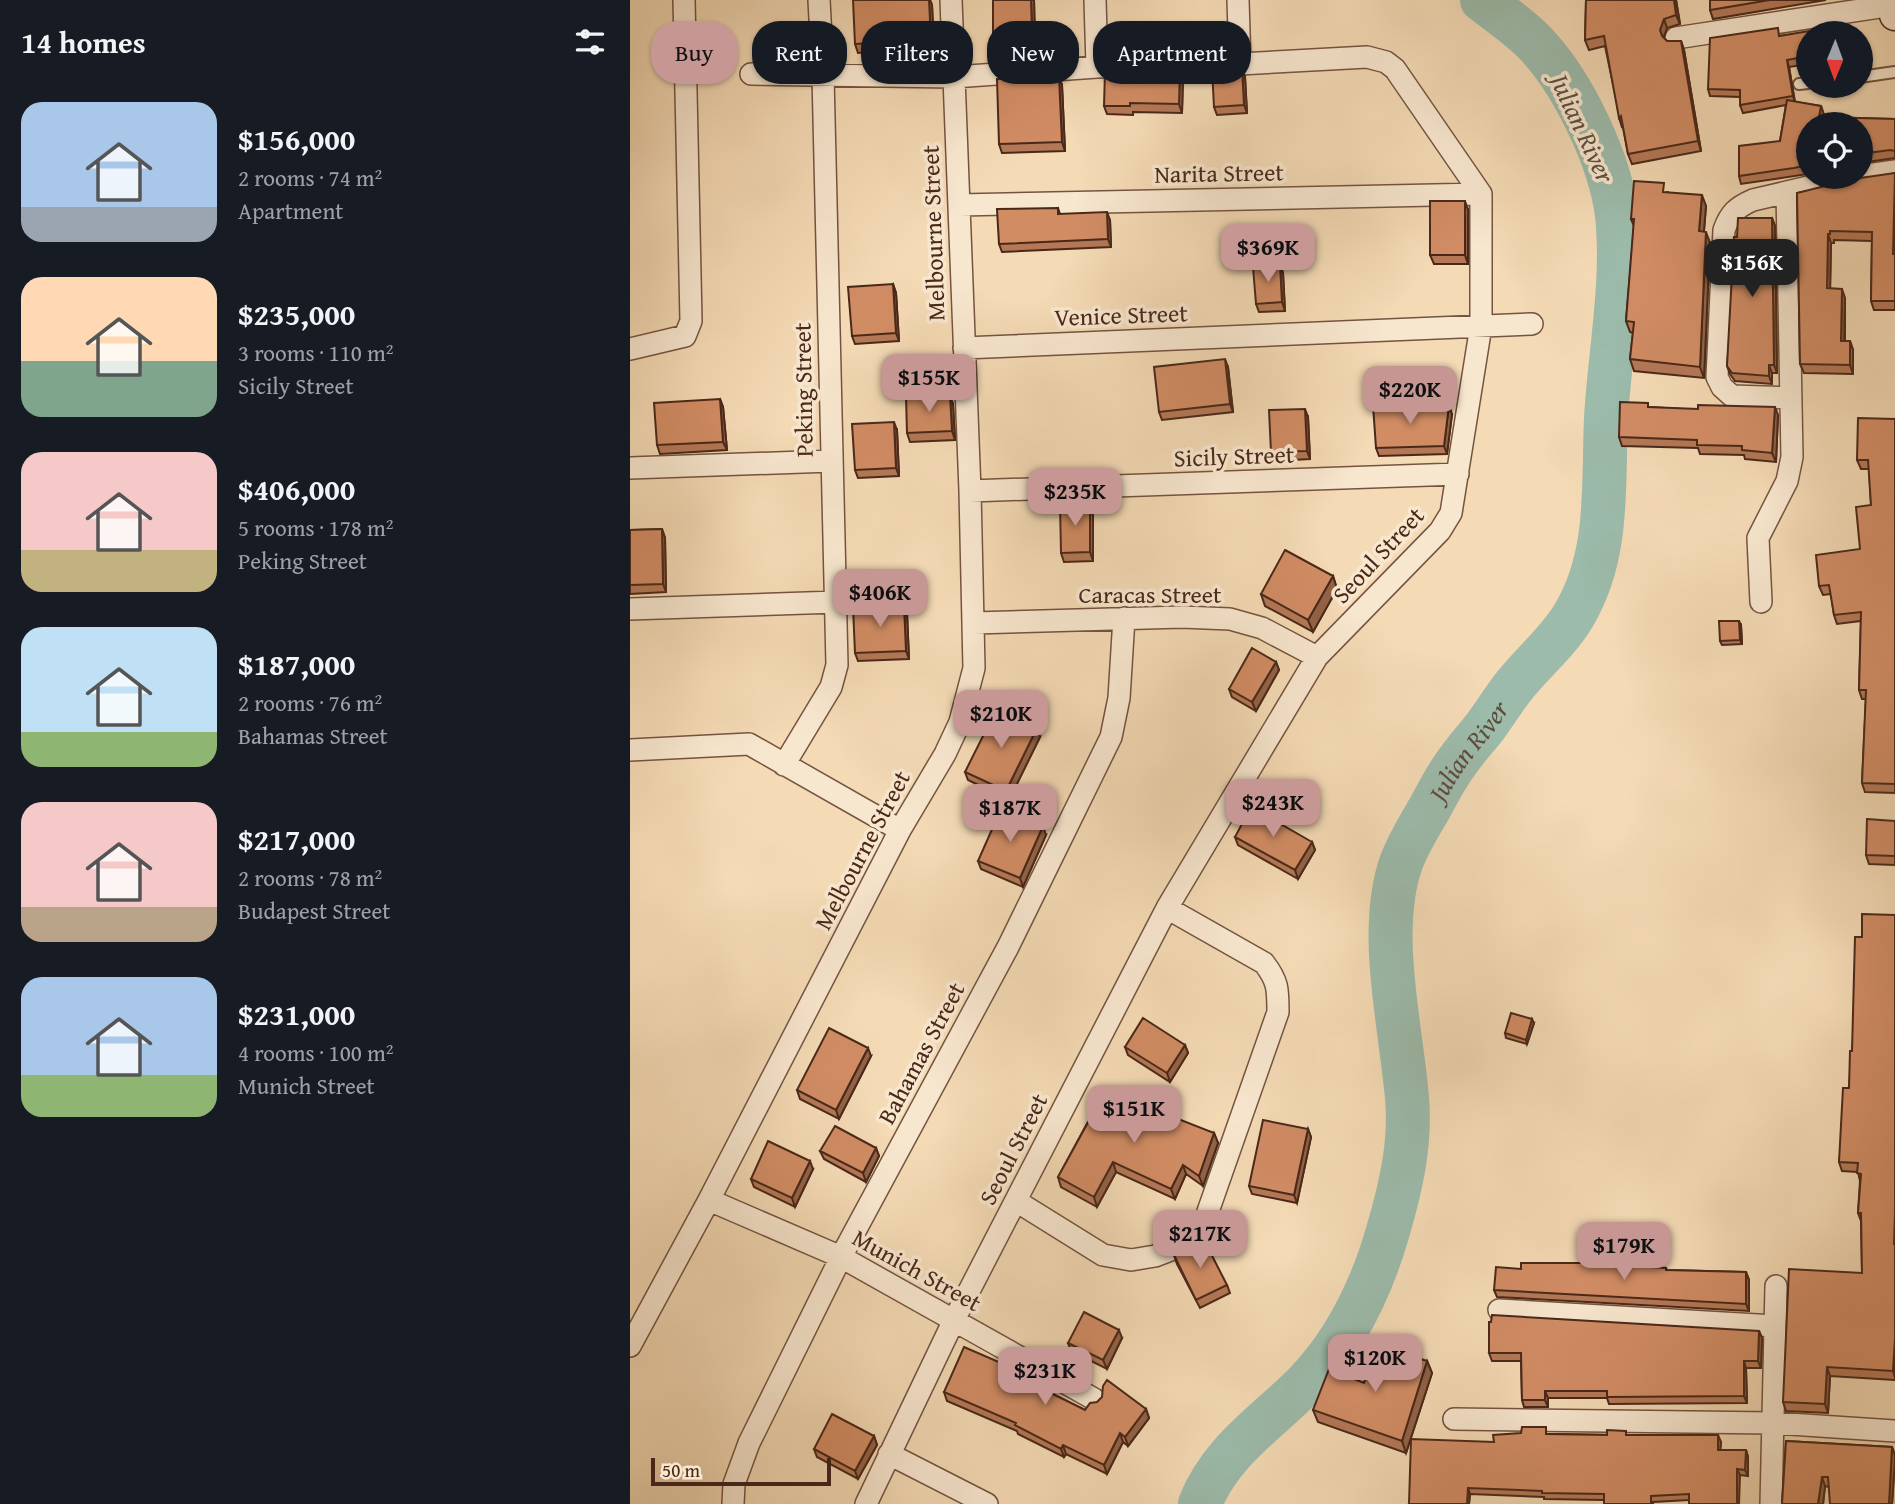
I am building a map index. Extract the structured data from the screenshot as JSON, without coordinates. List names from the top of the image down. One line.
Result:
{"streets":{"street":["Narita Street","Melbourne Street","Venice Street","Peking Street","Sicily Street","Seoul Street","Caracas Street","Bahamas Street","Munich Street"]},"crossings":[["Narita Street","Melbourne Street"],["Narita Street","Seoul Street"],["Melbourne Street","Venice Street"],["Melbourne Street","Sicily Street"],["Melbourne Street","Caracas Street"],["Melbourne Street","Munich Street"],["Venice Street","Seoul Street"],["Sicily Street","Seoul Street"],["Seoul Street","Caracas Street"],["Seoul Street","Munich Street"],["Caracas Street","Bahamas Street"],["Bahamas Street","Munich Street"]],"water":["Julian River"],"scale_bar":"50 m","north":"bottom","page":{"heading":"14 homes","chip":["Buy","Rent","Filters","New","Apartment"],"list":[{"name":"$156,000","note":"2 rooms · 74 m² · Apartment"},{"name":"$235,000","note":"3 rooms · 110 m² · Sicily Street"},{"name":"$406,000","note":"5 rooms · 178 m² · Peking Street"},{"name":"$187,000","note":"2 rooms · 76 m² · Bahamas Street"},{"name":"$217,000","note":"2 rooms · 78 m² · Budapest Street"},{"name":"$231,000","note":"4 rooms · 100 m² · Munich Street"}],"price":["$369K","$156K","$155K","$220K","$235K","$406K","$210K","$243K","$187K","$151K","$217K","$179K","$120K","$231K"],"scale":"50 m"}}
